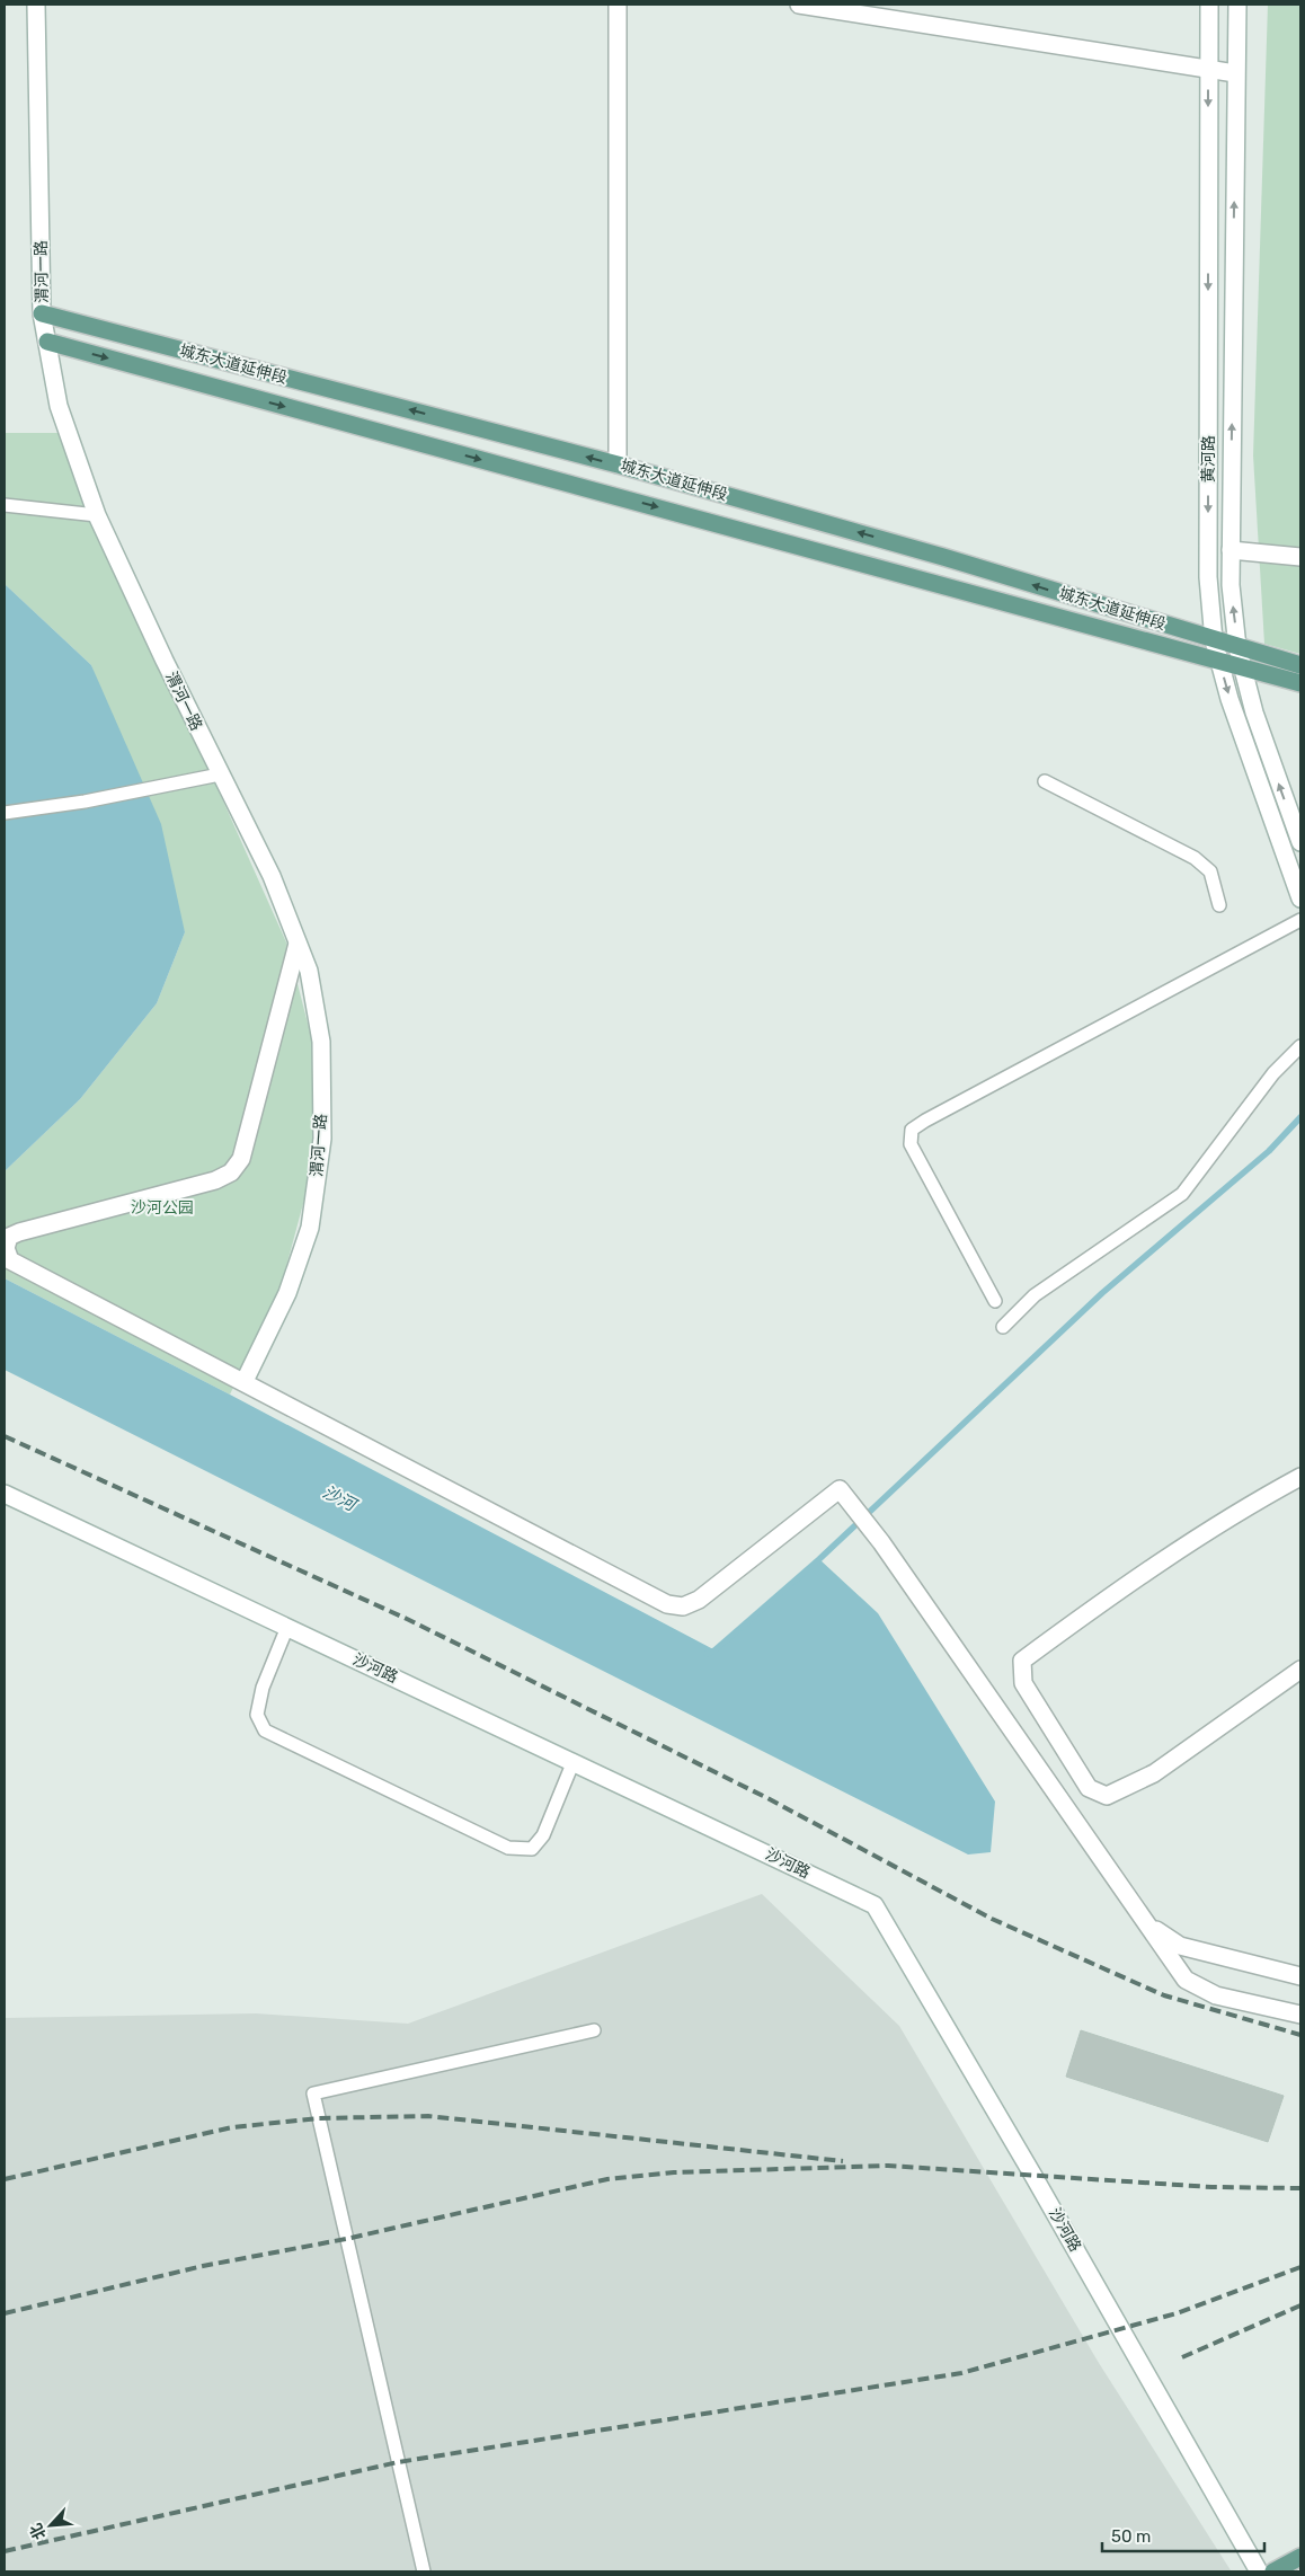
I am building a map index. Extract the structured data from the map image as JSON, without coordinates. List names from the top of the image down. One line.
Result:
{"streets":{"main road":["城东大道延伸段"],"street":["渭河一路","黄河路","沙河路"]},"crossings":[["渭河一路","城东大道延伸段"],["城东大道延伸段","黄河路"]],"water":["沙河"],"parks":["沙河公园"],"scale_bar":"50 m","north":"bottom left"}
